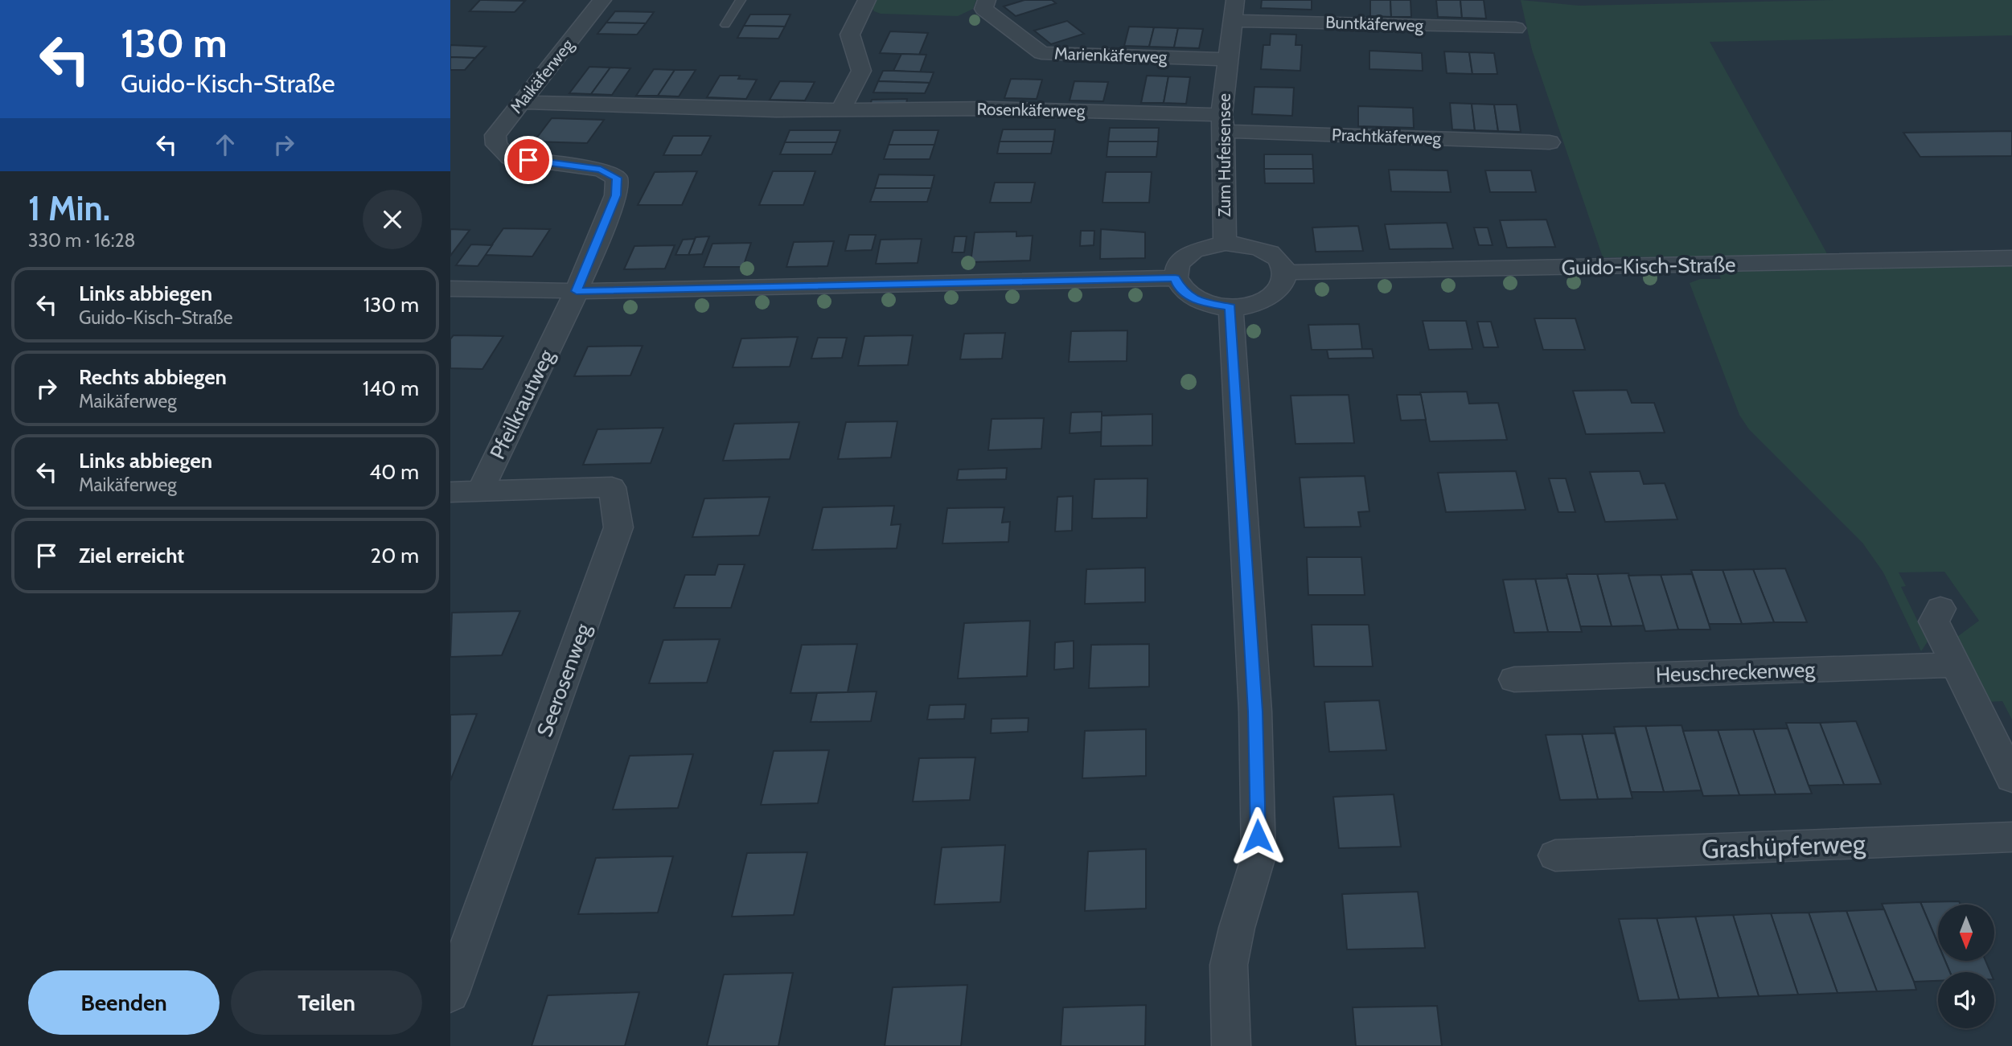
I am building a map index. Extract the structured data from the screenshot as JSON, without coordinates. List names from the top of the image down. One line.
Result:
{"streets":{"street":["Buntkäferweg","Marienkäferweg","Maikäferweg","Rosenkäferweg","Prachtkäferweg","Zum Hufeisensee","Guido-Kisch-Straße","Pfeilkrautweg","Heuschreckenweg","Seerosenweg","Grashüpferweg"]},"crossings":[["Buntkäferweg","Zum Hufeisensee"],["Marienkäferweg","Zum Hufeisensee"],["Maikäferweg","Rosenkäferweg"],["Maikäferweg","Pfeilkrautweg"],["Rosenkäferweg","Prachtkäferweg"],["Rosenkäferweg","Zum Hufeisensee"],["Prachtkäferweg","Zum Hufeisensee"],["Zum Hufeisensee","Guido-Kisch-Straße"],["Pfeilkrautweg","Seerosenweg"]],"north":"bottom","page":{"turn":["130 m","Guido-Kisch-Straße"],"heading":["1 Min.","330 m · 16:28"],"list":[{"name":"Links abbiegen","note":"Guido-Kisch-Straße","value":"130 m"},{"name":"Rechts abbiegen","note":"Maikäferweg","value":"140 m"},{"name":"Links abbiegen","note":"Maikäferweg","value":"40 m"},{"name":"Ziel erreicht","value":"20 m"}],"buttons":["Beenden","Teilen"]}}
